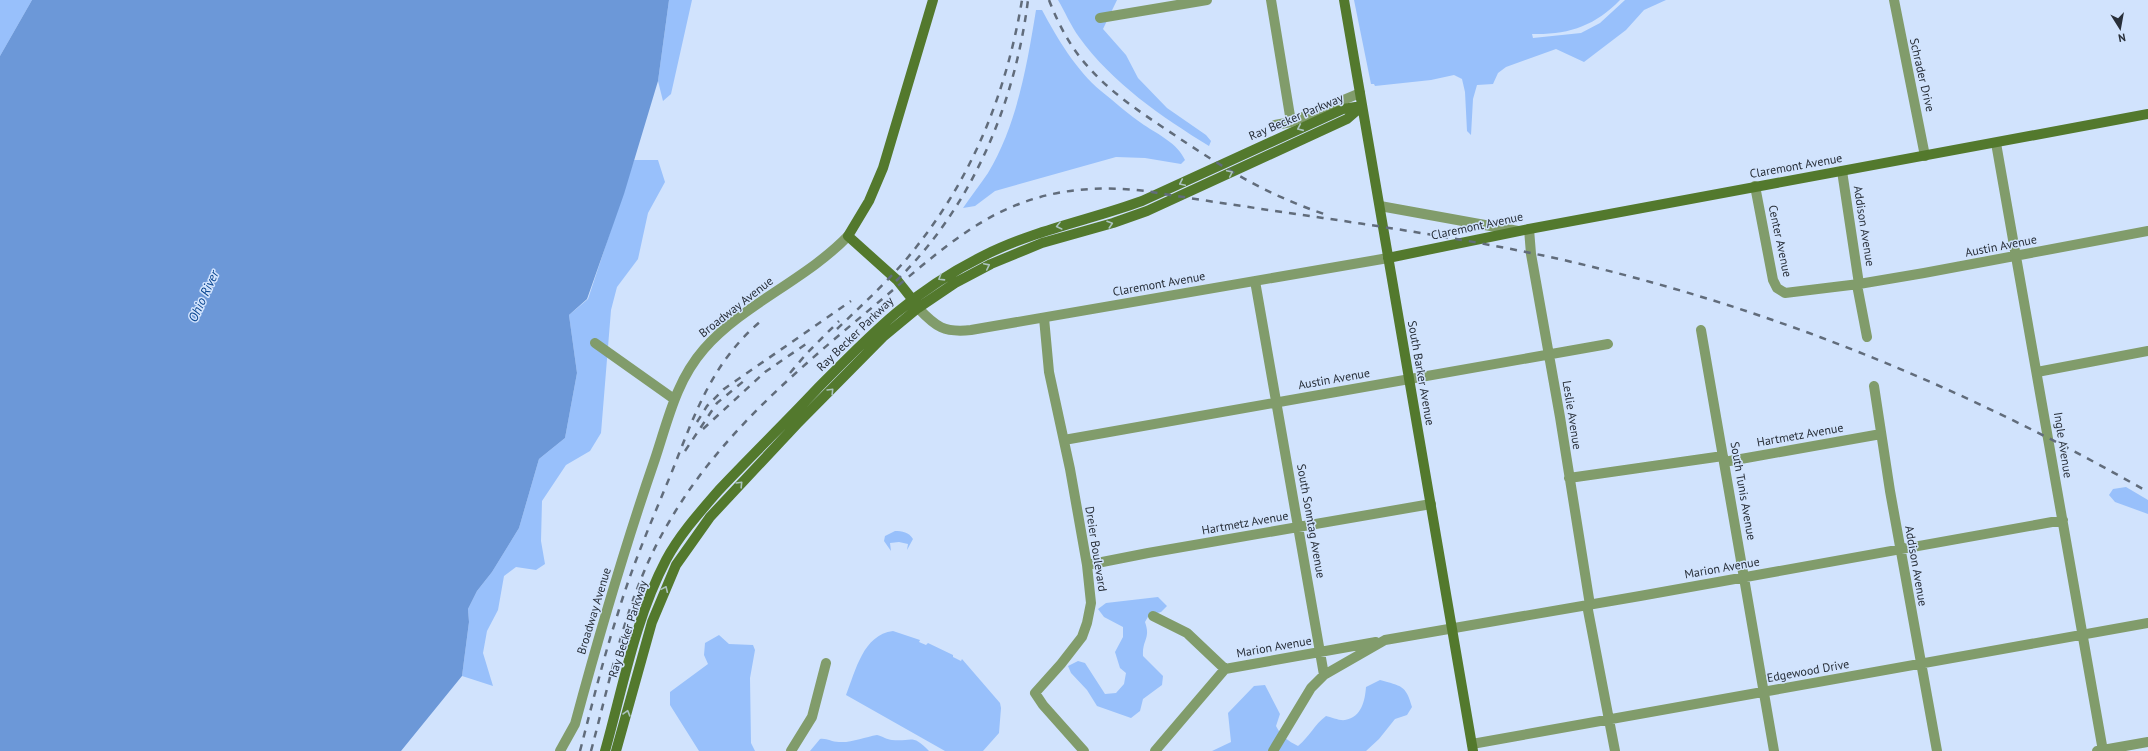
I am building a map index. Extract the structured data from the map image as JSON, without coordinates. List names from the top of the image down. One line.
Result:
{"streets":{"main road":["Ray Becker Parkway","Claremont Avenue","Broadway Avenue","South Barker Avenue"],"street":["Schrader Drive","Addison Avenue","Center Avenue","Austin Avenue","Leslie Avenue","Hartmetz Avenue","Ingle Avenue","South Tunis Avenue","South Sonntag Avenue","Dreier Boulevard","Marion Avenue","Edgewood Drive"]},"crossings":[["Schrader Drive","Claremont Avenue"],["Ray Becker Parkway","Claremont Avenue"],["Ray Becker Parkway","South Barker Avenue"],["Claremont Avenue","Addison Avenue"],["Claremont Avenue","Center Avenue"],["Claremont Avenue","Broadway Avenue"],["Claremont Avenue","South Barker Avenue"],["Claremont Avenue","Leslie Avenue"],["Claremont Avenue","Ingle Avenue"],["Claremont Avenue","South Sonntag Avenue"],["Claremont Avenue","Dreier Boulevard"],["Addison Avenue","Center Avenue"],["Addison Avenue","Austin Avenue"],["Addison Avenue","Hartmetz Avenue"],["Addison Avenue","Marion Avenue"],["Addison Avenue","Edgewood Drive"],["Center Avenue","Austin Avenue"],["Austin Avenue","South Barker Avenue"],["Austin Avenue","Leslie Avenue"],["Austin Avenue","Ingle Avenue"],["Austin Avenue","South Sonntag Avenue"],["Austin Avenue","Dreier Boulevard"],["South Barker Avenue","Hartmetz Avenue"],["South Barker Avenue","Marion Avenue"],["South Barker Avenue","Edgewood Drive"],["Leslie Avenue","Hartmetz Avenue"],["Leslie Avenue","Marion Avenue"],["Leslie Avenue","Edgewood Drive"],["Hartmetz Avenue","South Tunis Avenue"],["Hartmetz Avenue","South Sonntag Avenue"],["Hartmetz Avenue","Dreier Boulevard"],["Ingle Avenue","Marion Avenue"],["Ingle Avenue","Edgewood Drive"],["South Tunis Avenue","Marion Avenue"],["South Tunis Avenue","Edgewood Drive"],["South Sonntag Avenue","Marion Avenue"]],"water":["Ohio River"],"north":"bottom"}
